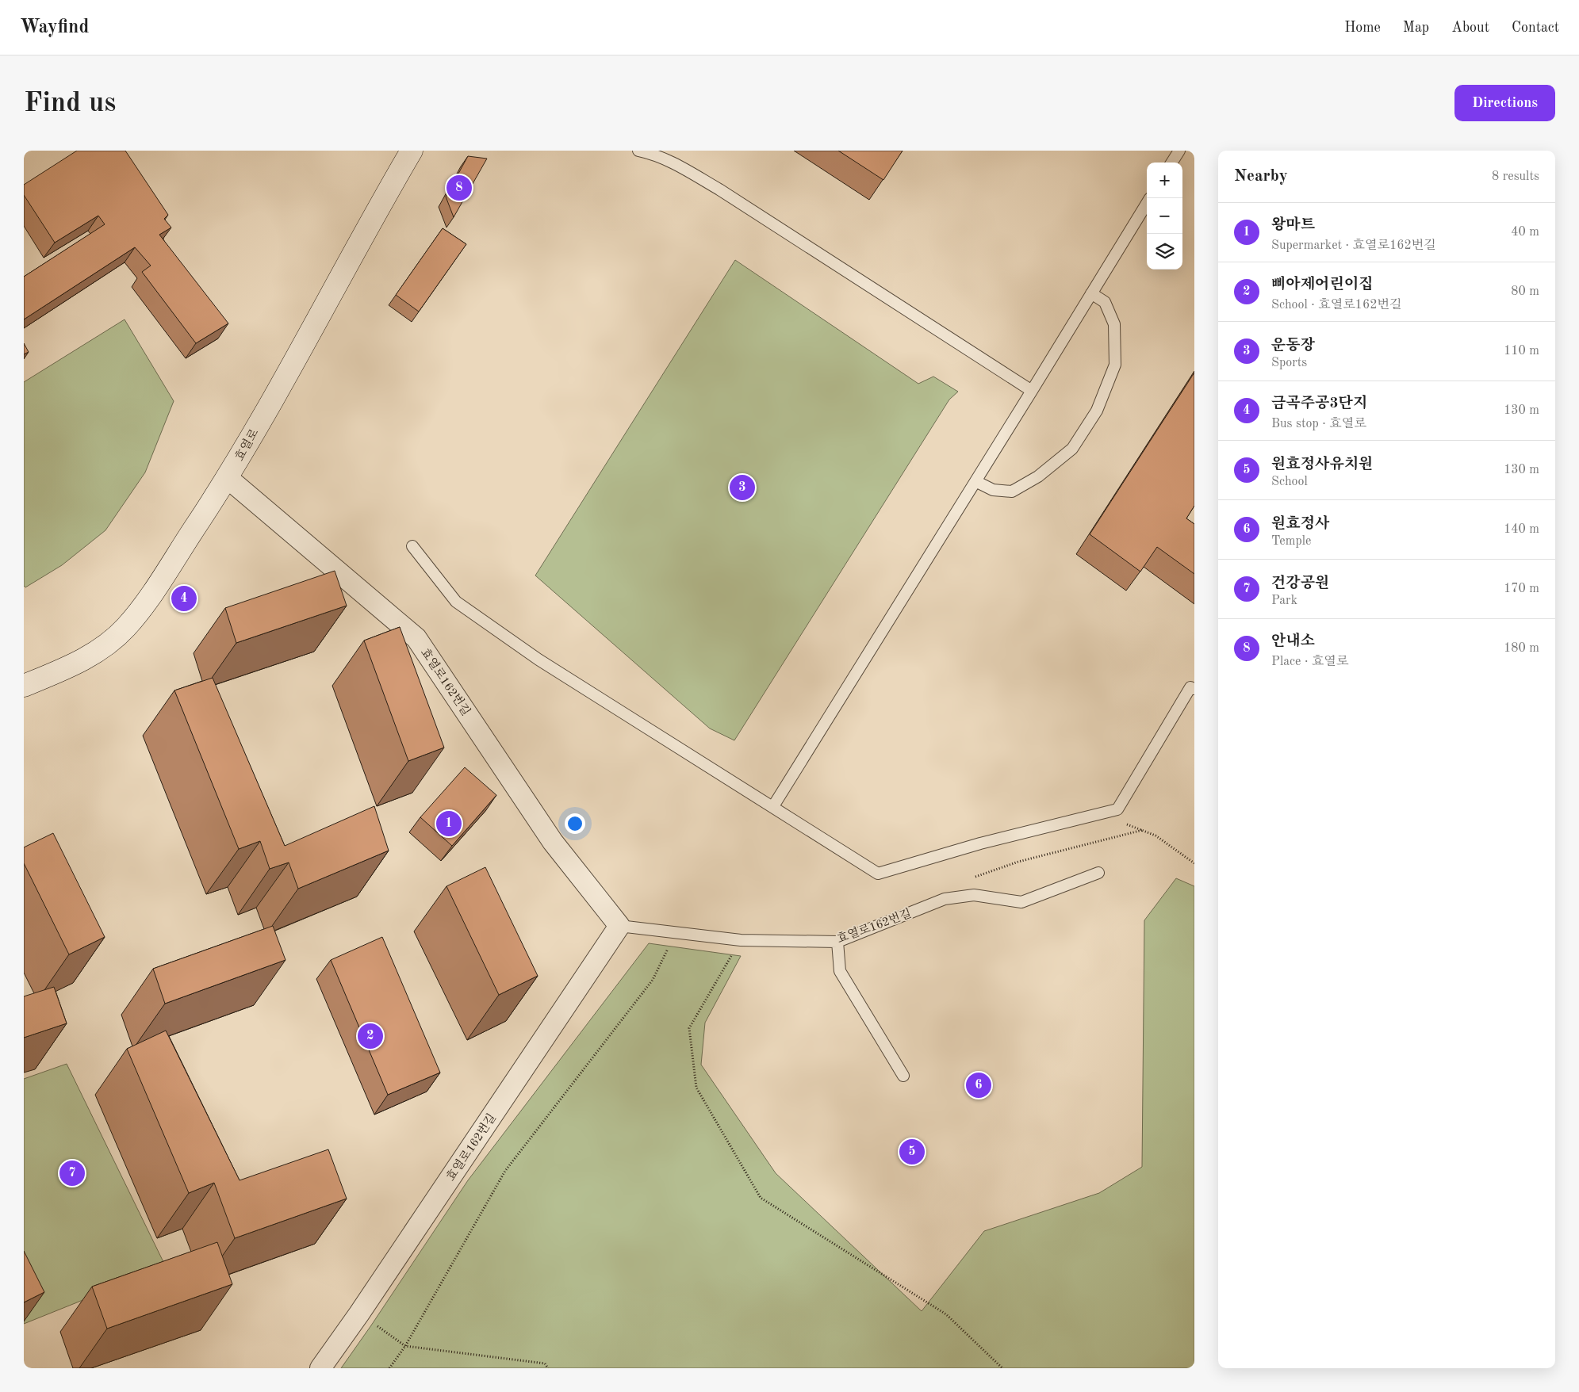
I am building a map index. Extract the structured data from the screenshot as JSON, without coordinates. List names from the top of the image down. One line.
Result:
{"streets":{"main road":["효열로"],"street":["효열로162번길"]},"crossings":[["효열로","효열로162번길"]],"page":{"header":"Wayfind","nav":["Home","Map","About","Contact"],"buttons":"Directions","title":"Find us","heading":["Nearby","8 results"],"map_buttons":["+","−"],"pins":["8","3","4","1","2","6","5","7"],"list":[{"mark":"1","name":"왕마트","note":"Supermarket · 효열로162번길","value":"40 m"},{"mark":"2","name":"삐아제어린이집","note":"School · 효열로162번길","value":"80 m"},{"mark":"3","name":"운동장","note":"Sports","value":"110 m"},{"mark":"4","name":"금곡주공3단지","note":"Bus stop · 효열로","value":"130 m"},{"mark":"5","name":"원효정사유치원","note":"School","value":"130 m"},{"mark":"6","name":"원효정사","note":"Temple","value":"140 m"},{"mark":"7","name":"건강공원","note":"Park","value":"170 m"},{"mark":"8","name":"안내소","note":"Place · 효열로","value":"180 m"}]}}
